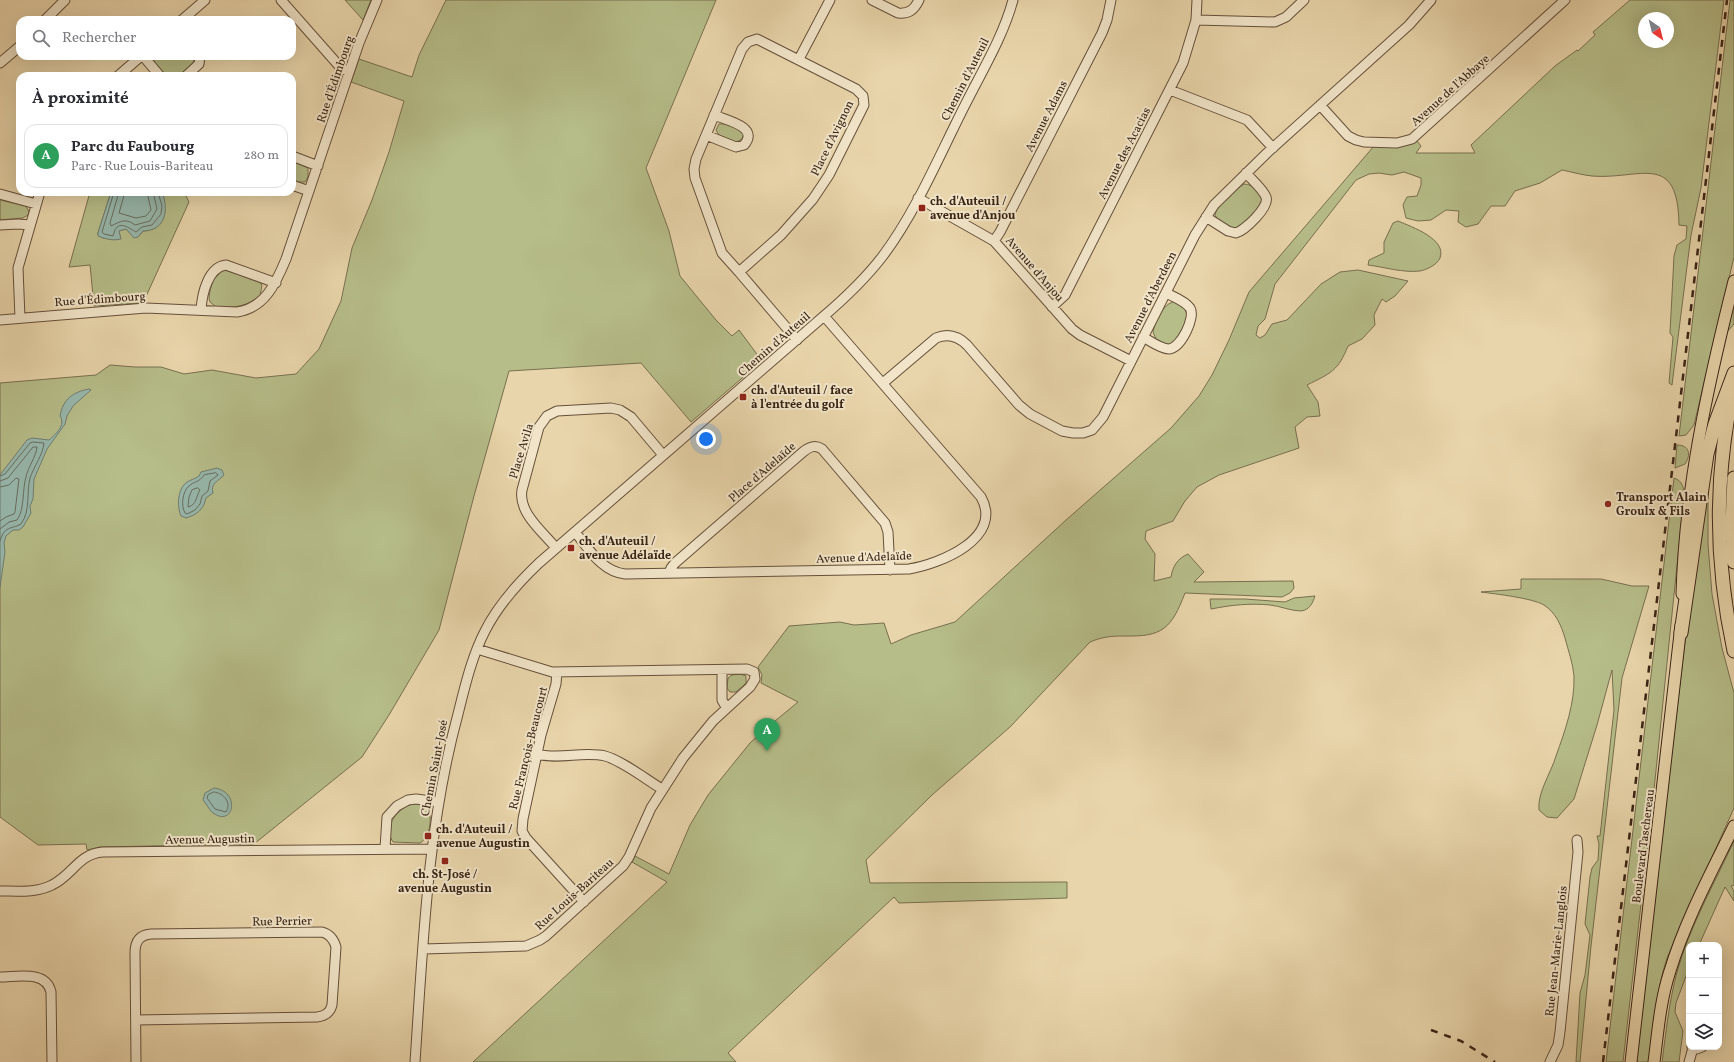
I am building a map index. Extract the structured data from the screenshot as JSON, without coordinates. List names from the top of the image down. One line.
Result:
{"streets":{"main road":["Boulevard Taschereau"],"street":["Rue d'Édimbourg","Chemin d'Auteuil","Avenue de l'Abbaye","Avenue Adams","Place d'Avignon","Avenue des Acacias","Avenue d'Anjou","Avenue d'Aberdeen","Place Avila","Place d'Adelaïde","Avenue d'Adelaïde","Rue François-Beaucourt","Chemin Saint-José","Avenue Augustin","Rue Louis-Bariteau","Rue Perrier","Rue Jean-Marie-Langlois"]},"crossings":[["Chemin d'Auteuil","Place d'Avignon"],["Chemin d'Auteuil","Avenue d'Anjou"],["Chemin d'Auteuil","Place Avila"],["Chemin d'Auteuil","Avenue d'Adelaïde"],["Chemin d'Auteuil","Chemin Saint-José"],["Chemin d'Auteuil","Rue Louis-Bariteau"],["Avenue de l'Abbaye","Avenue d'Aberdeen"],["Avenue Adams","Avenue d'Anjou"],["Avenue des Acacias","Avenue d'Anjou"],["Avenue d'Anjou","Avenue d'Aberdeen"],["Avenue d'Aberdeen","Avenue d'Adelaïde"],["Place d'Adelaïde","Avenue d'Adelaïde"],["Rue François-Beaucourt","Rue Louis-Bariteau"],["Chemin Saint-José","Avenue Augustin"],["Chemin Saint-José","Rue Louis-Bariteau"]],"places":{"transit":["ch. d'Auteuil / avenue d'Anjou","ch. d'Auteuil / face à l'entrée du golf","ch. d'Auteuil / avenue Adélaïde","ch. d'Auteuil / avenue Augustin","ch. St-José / avenue Augustin"],"other":["Transport Alain Groulx & Fils"]},"north":"bottom right","page":{"search":"Rechercher","heading":"À proximité","list":[{"mark":"A","name":"Parc du Faubourg","note":"Parc · Rue Louis-Bariteau","value":"280 m"}],"pins":"A","map_buttons":["+","−"]}}
